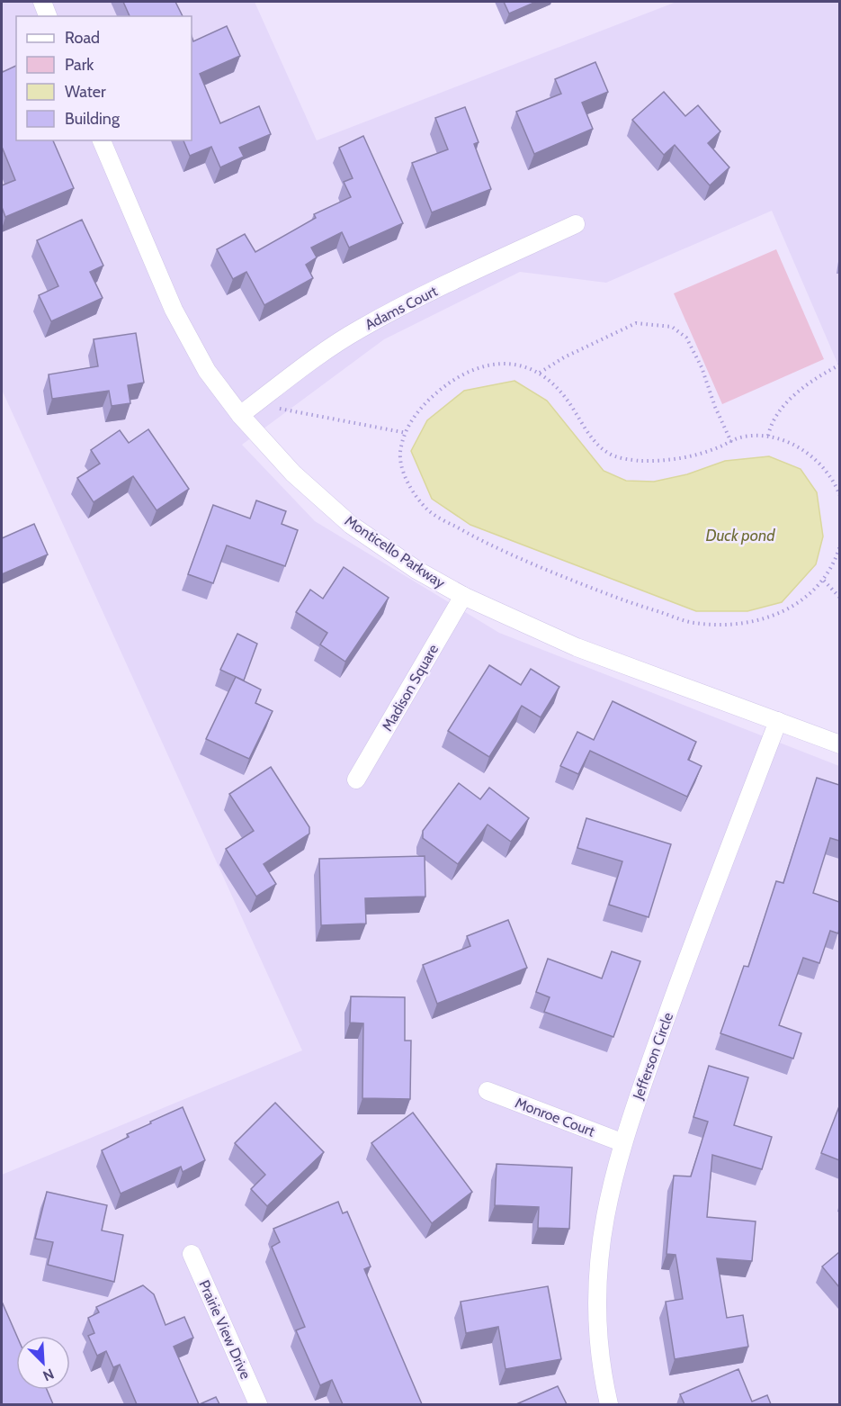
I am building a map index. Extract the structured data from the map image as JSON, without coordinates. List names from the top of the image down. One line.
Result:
{"streets":{"street":["Adams Court","Monticello Parkway","Madison Square","Jefferson Circle","Monroe Court","Prairie View Drive"]},"crossings":[["Adams Court","Monticello Parkway"],["Monticello Parkway","Madison Square"],["Monticello Parkway","Jefferson Circle"],["Jefferson Circle","Monroe Court"]],"water":["Duck pond"],"legend":["Road","Park","Water","Building"],"north":"bottom right"}
